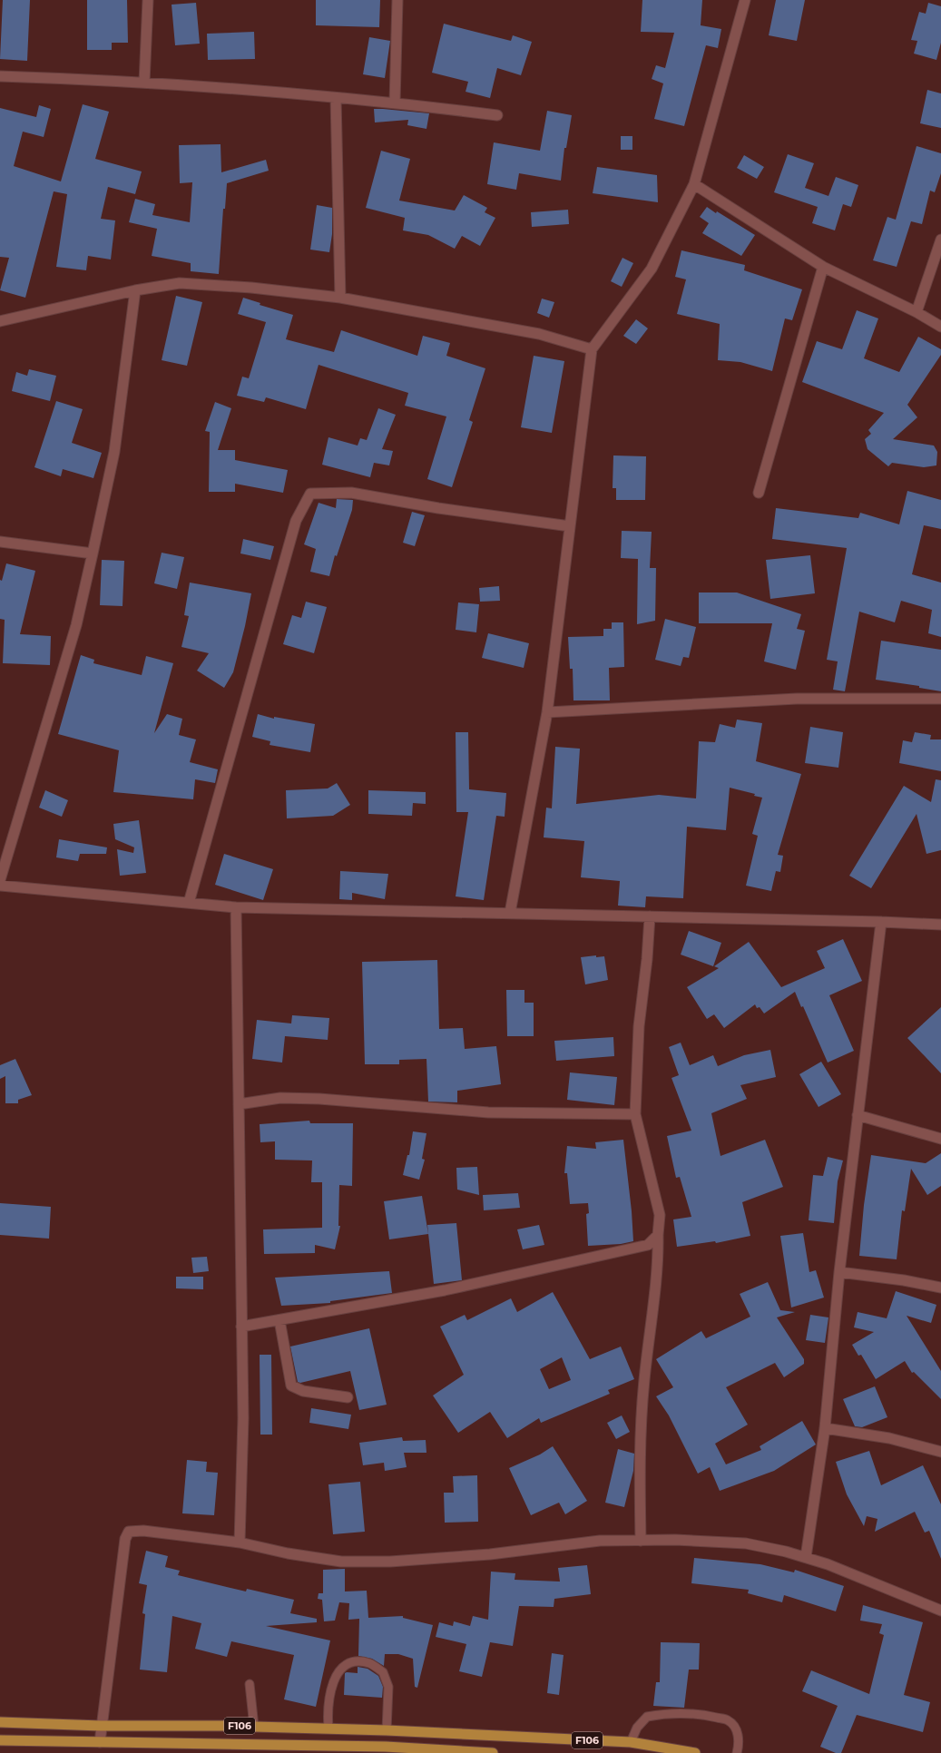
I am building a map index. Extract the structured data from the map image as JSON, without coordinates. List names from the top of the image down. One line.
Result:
{"streets":{"main road":["F106"]}}
